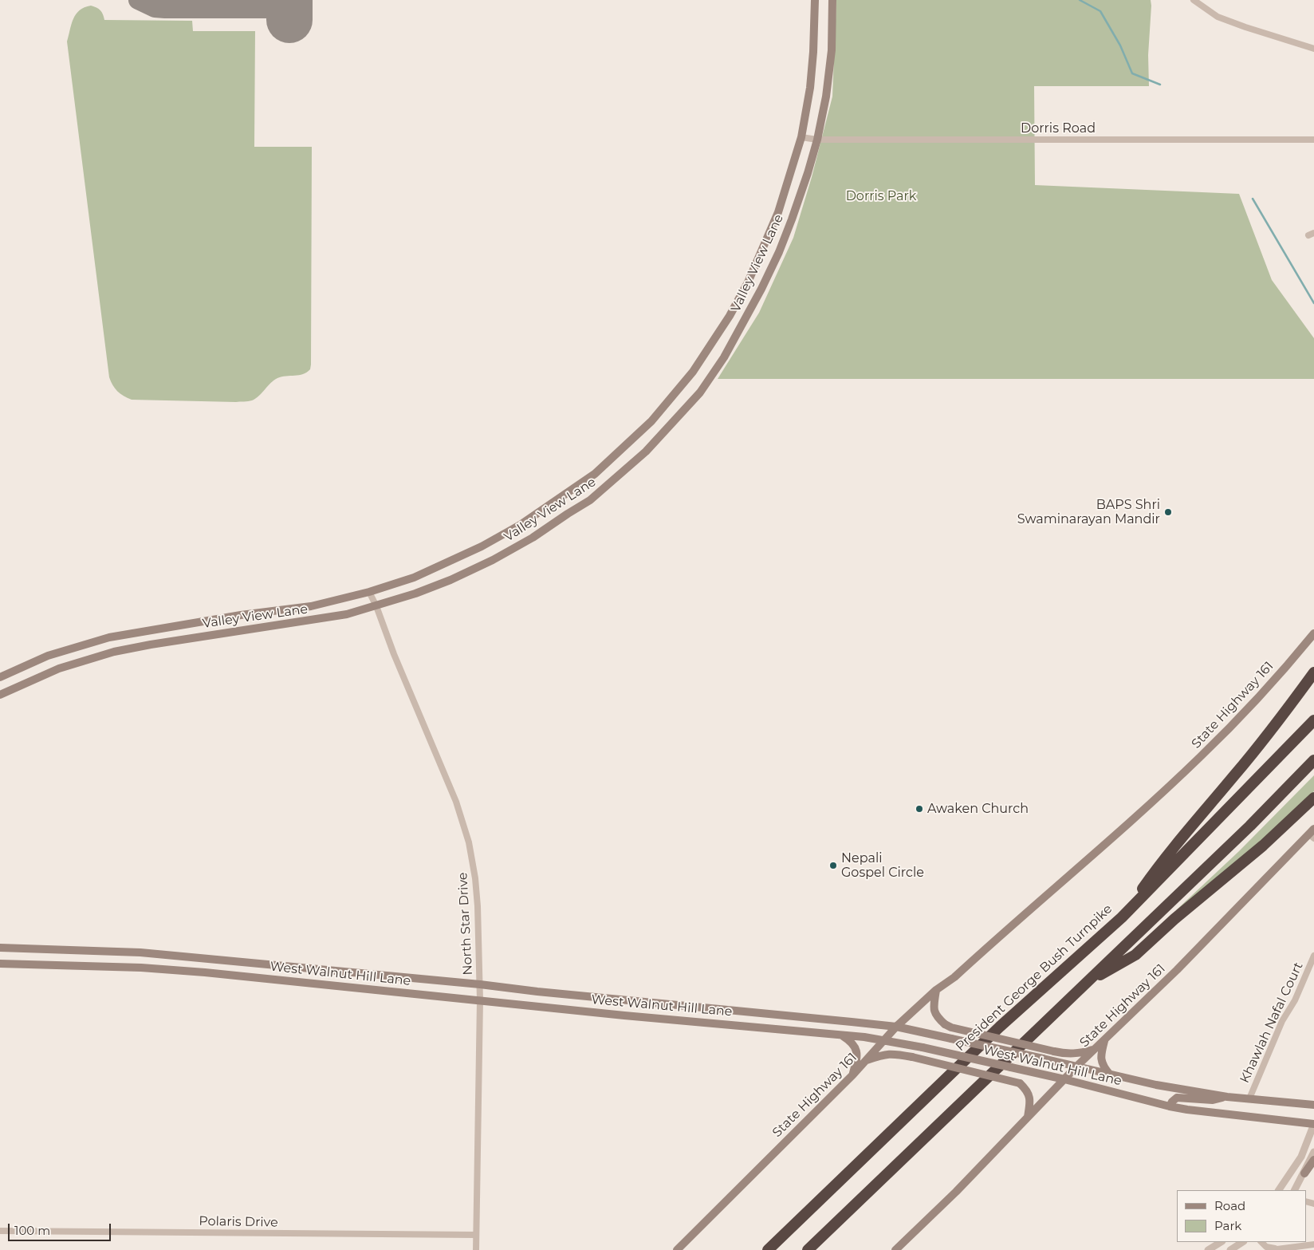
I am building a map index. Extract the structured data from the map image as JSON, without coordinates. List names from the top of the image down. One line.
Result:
{"streets":{"highway":["President George Bush Turnpike"],"main road":["Valley View Lane","State Highway 161","West Walnut Hill Lane"],"street":["Dorris Road","North Star Drive","Khawlah Nafal Court","Polaris Drive"]},"crossings":[["Dorris Road","Valley View Lane"],["Valley View Lane","North Star Drive"],["State Highway 161","West Walnut Hill Lane"],["North Star Drive","West Walnut Hill Lane"],["North Star Drive","Polaris Drive"],["West Walnut Hill Lane","Khawlah Nafal Court"]],"parks":["Dorris Park"],"places":["BAPS Shri Swaminarayan Mandir","Awaken Church","Nepali Gospel Circle"],"legend":["Road","Park"],"scale_bar":"100 m"}
